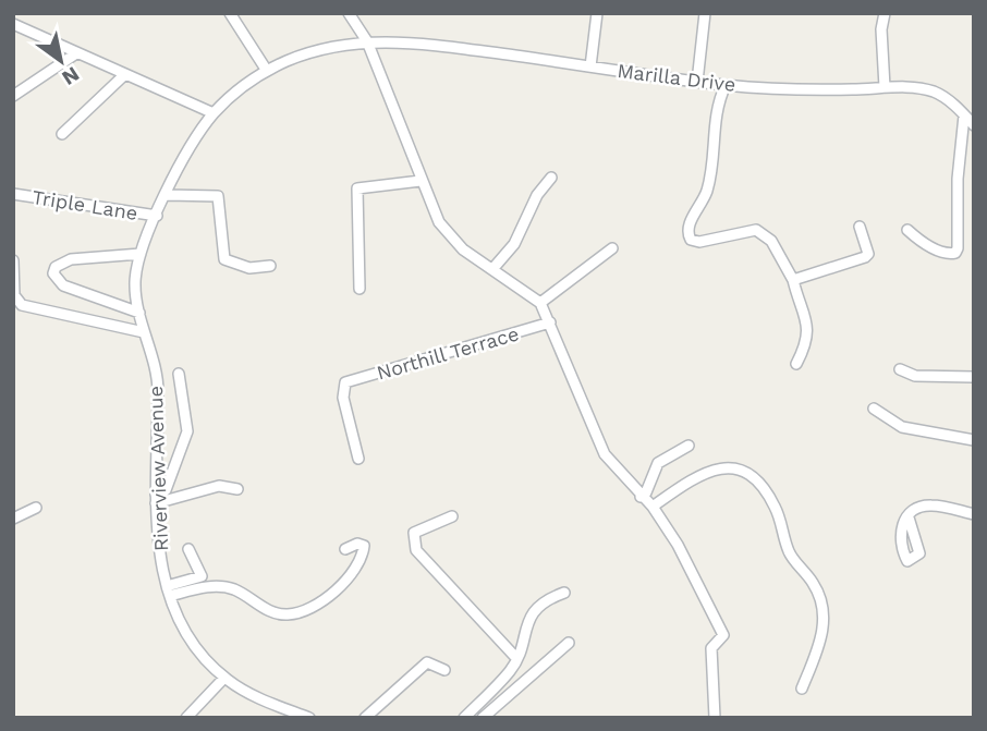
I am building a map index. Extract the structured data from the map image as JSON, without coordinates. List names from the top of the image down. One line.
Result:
{"streets":{"street":["Marilla Drive","Triple Lane","Northill Terrace","Riverview Avenue"]},"crossings":[["Marilla Drive","Riverview Avenue"],["Triple Lane","Riverview Avenue"]],"north":"bottom right"}
